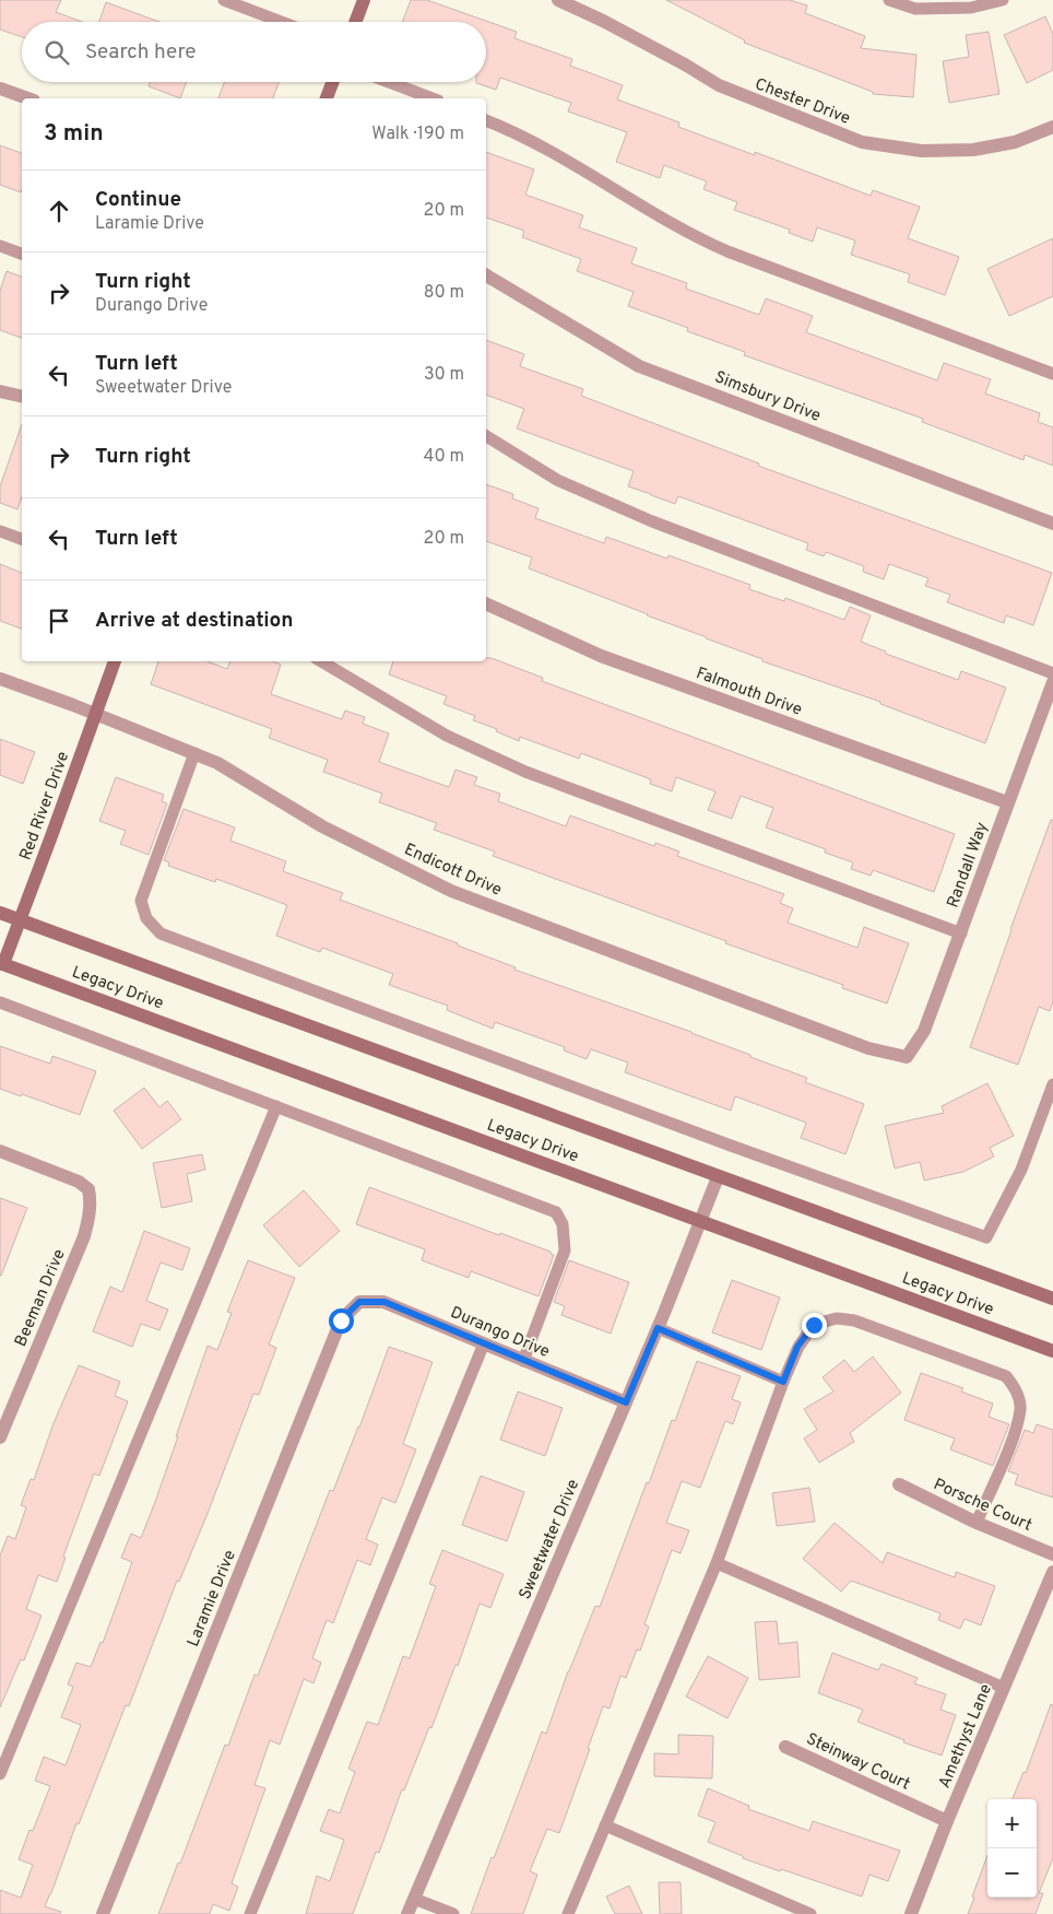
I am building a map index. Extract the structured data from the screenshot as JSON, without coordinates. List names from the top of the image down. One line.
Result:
{"streets":{"main road":["Red River Drive","Legacy Drive"],"street":["Chester Drive","Simsbury Drive","Falmouth Drive","Randall Way","Endicott Drive","Beeman Drive","Durango Drive","Porsche Court","Sweetwater Drive","Laramie Drive","Amethyst Lane","Steinway Court"]},"crossings":[["Falmouth Drive","Randall Way"],["Red River Drive","Endicott Drive"],["Red River Drive","Legacy Drive"],["Randall Way","Endicott Drive"],["Legacy Drive","Sweetwater Drive"],["Durango Drive","Sweetwater Drive"],["Durango Drive","Laramie Drive"],["Amethyst Lane","Steinway Court"]],"page":{"search":"Search here","heading":["3 min","Walk · 190 m"],"list":[["Continue","Laramie Drive","20 m"],["Turn right","Durango Drive","80 m"],["Turn left","Sweetwater Drive","30 m"],["Turn right","40 m"],["Turn left","20 m"],"Arrive at destination"],"map_buttons":["+","−"]}}
